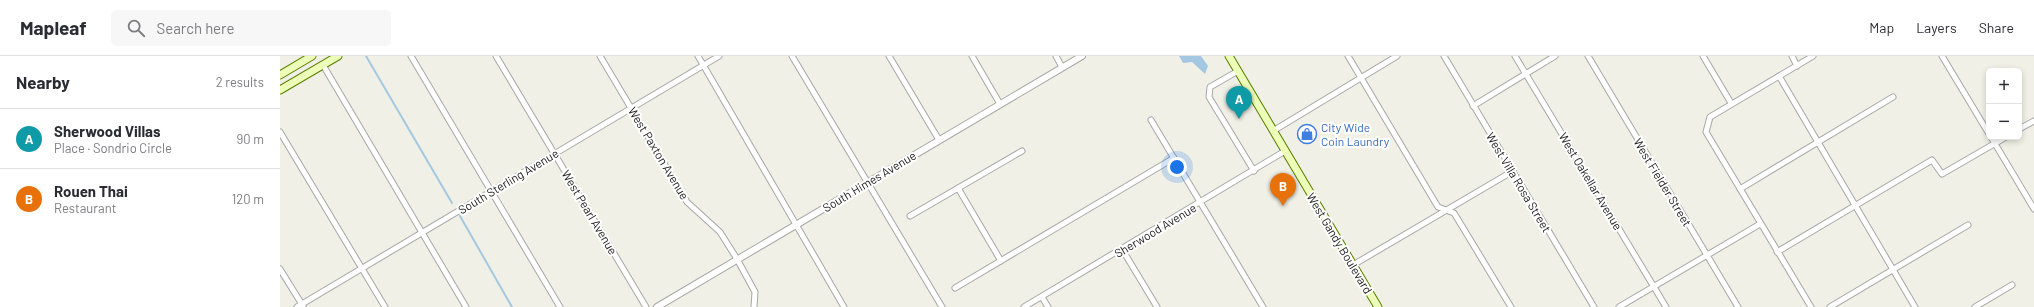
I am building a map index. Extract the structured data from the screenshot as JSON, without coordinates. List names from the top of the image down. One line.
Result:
{"streets":{"main road":["West Gandy Boulevard"],"street":["West Paxton Avenue","South Sterling Avenue","South Himes Avenue","West Oakellar Avenue","West Villa Rosa Street","West Fielder Street","West Pearl Avenue","Sherwood Avenue"]},"crossings":[["West Paxton Avenue","South Sterling Avenue"],["West Paxton Avenue","South Himes Avenue"],["South Sterling Avenue","West Pearl Avenue"],["Sherwood Avenue","West Gandy Boulevard"]],"places":{"shop":["City Wide Coin Laundry"]},"page":{"header":"Mapleaf","search":"Search here","nav":["Map","Layers","Share"],"heading":["Nearby","2 results"],"map_buttons":["+","−"],"pins":["A","B"],"list":[{"mark":"A","name":"Sherwood Villas","note":"Place · Sondrio Circle","value":"90 m"},{"mark":"B","name":"Rouen Thai","note":"Restaurant","value":"120 m"}]}}
